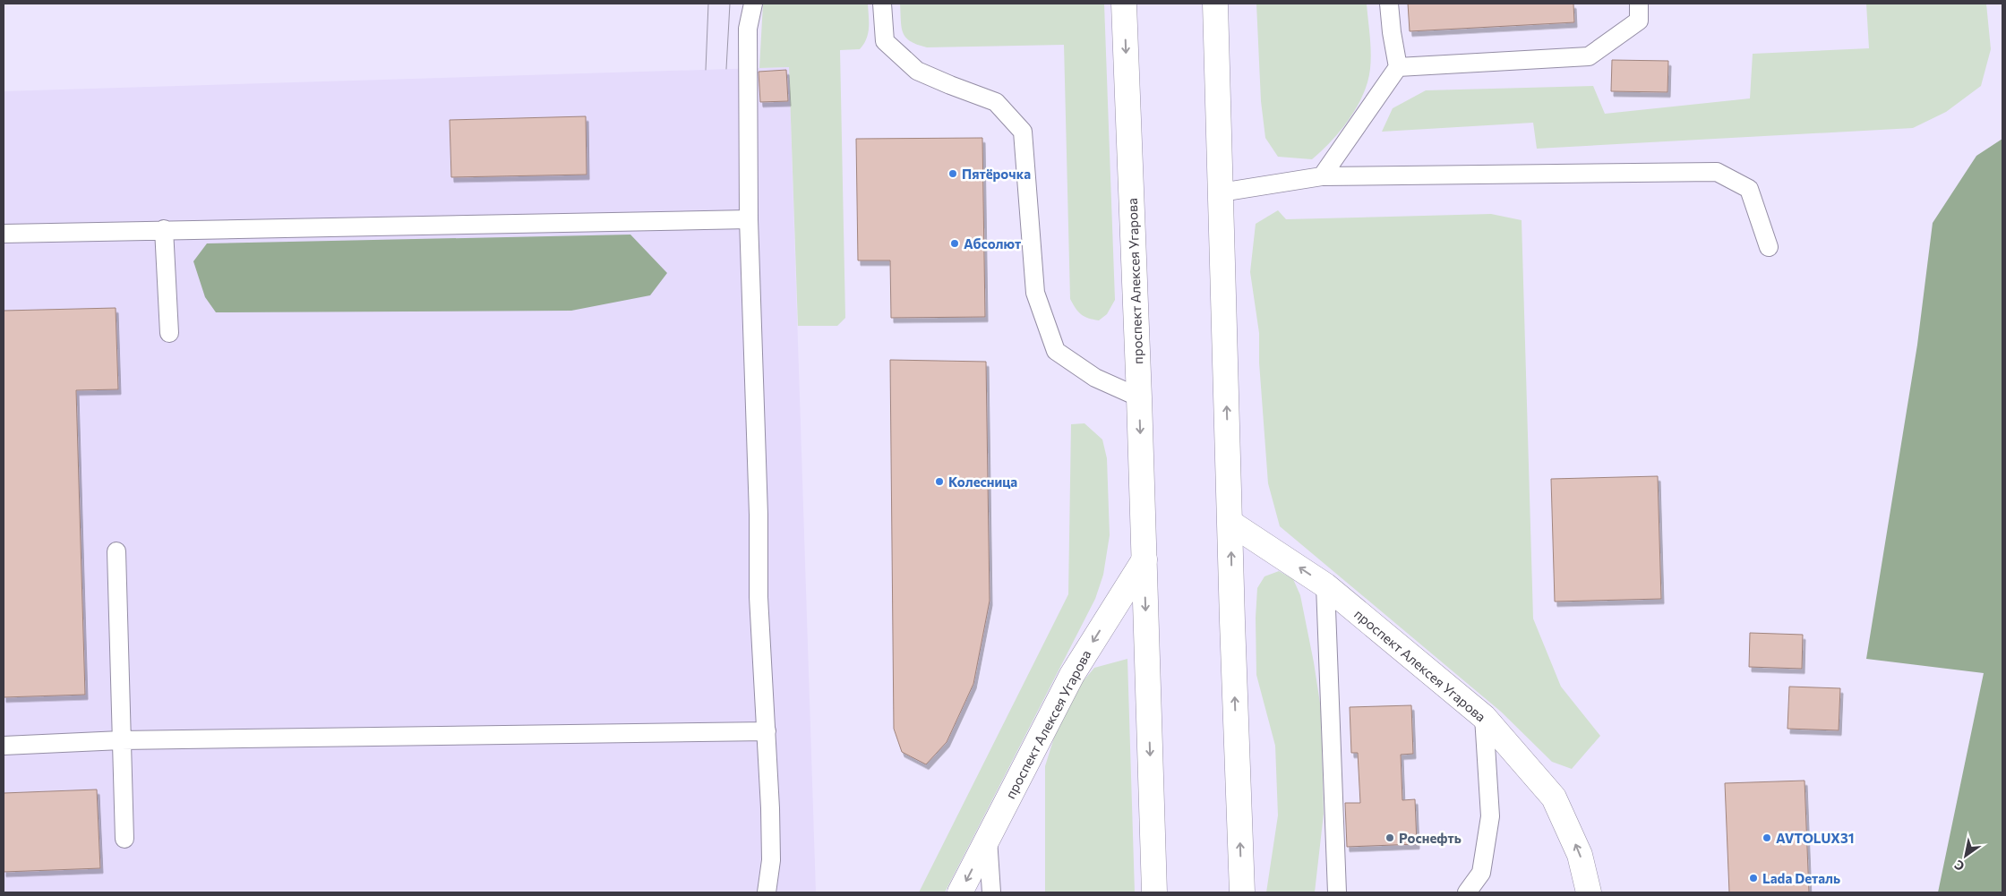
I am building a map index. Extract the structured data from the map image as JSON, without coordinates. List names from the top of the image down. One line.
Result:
{"streets":{"main road":["проспект Алексея Угарова"]},"places":["Пятёрочка","Абсолют","Колесница","Роснефть","AVTOLUX31","Lada Dеталь"],"north":"bottom left"}
